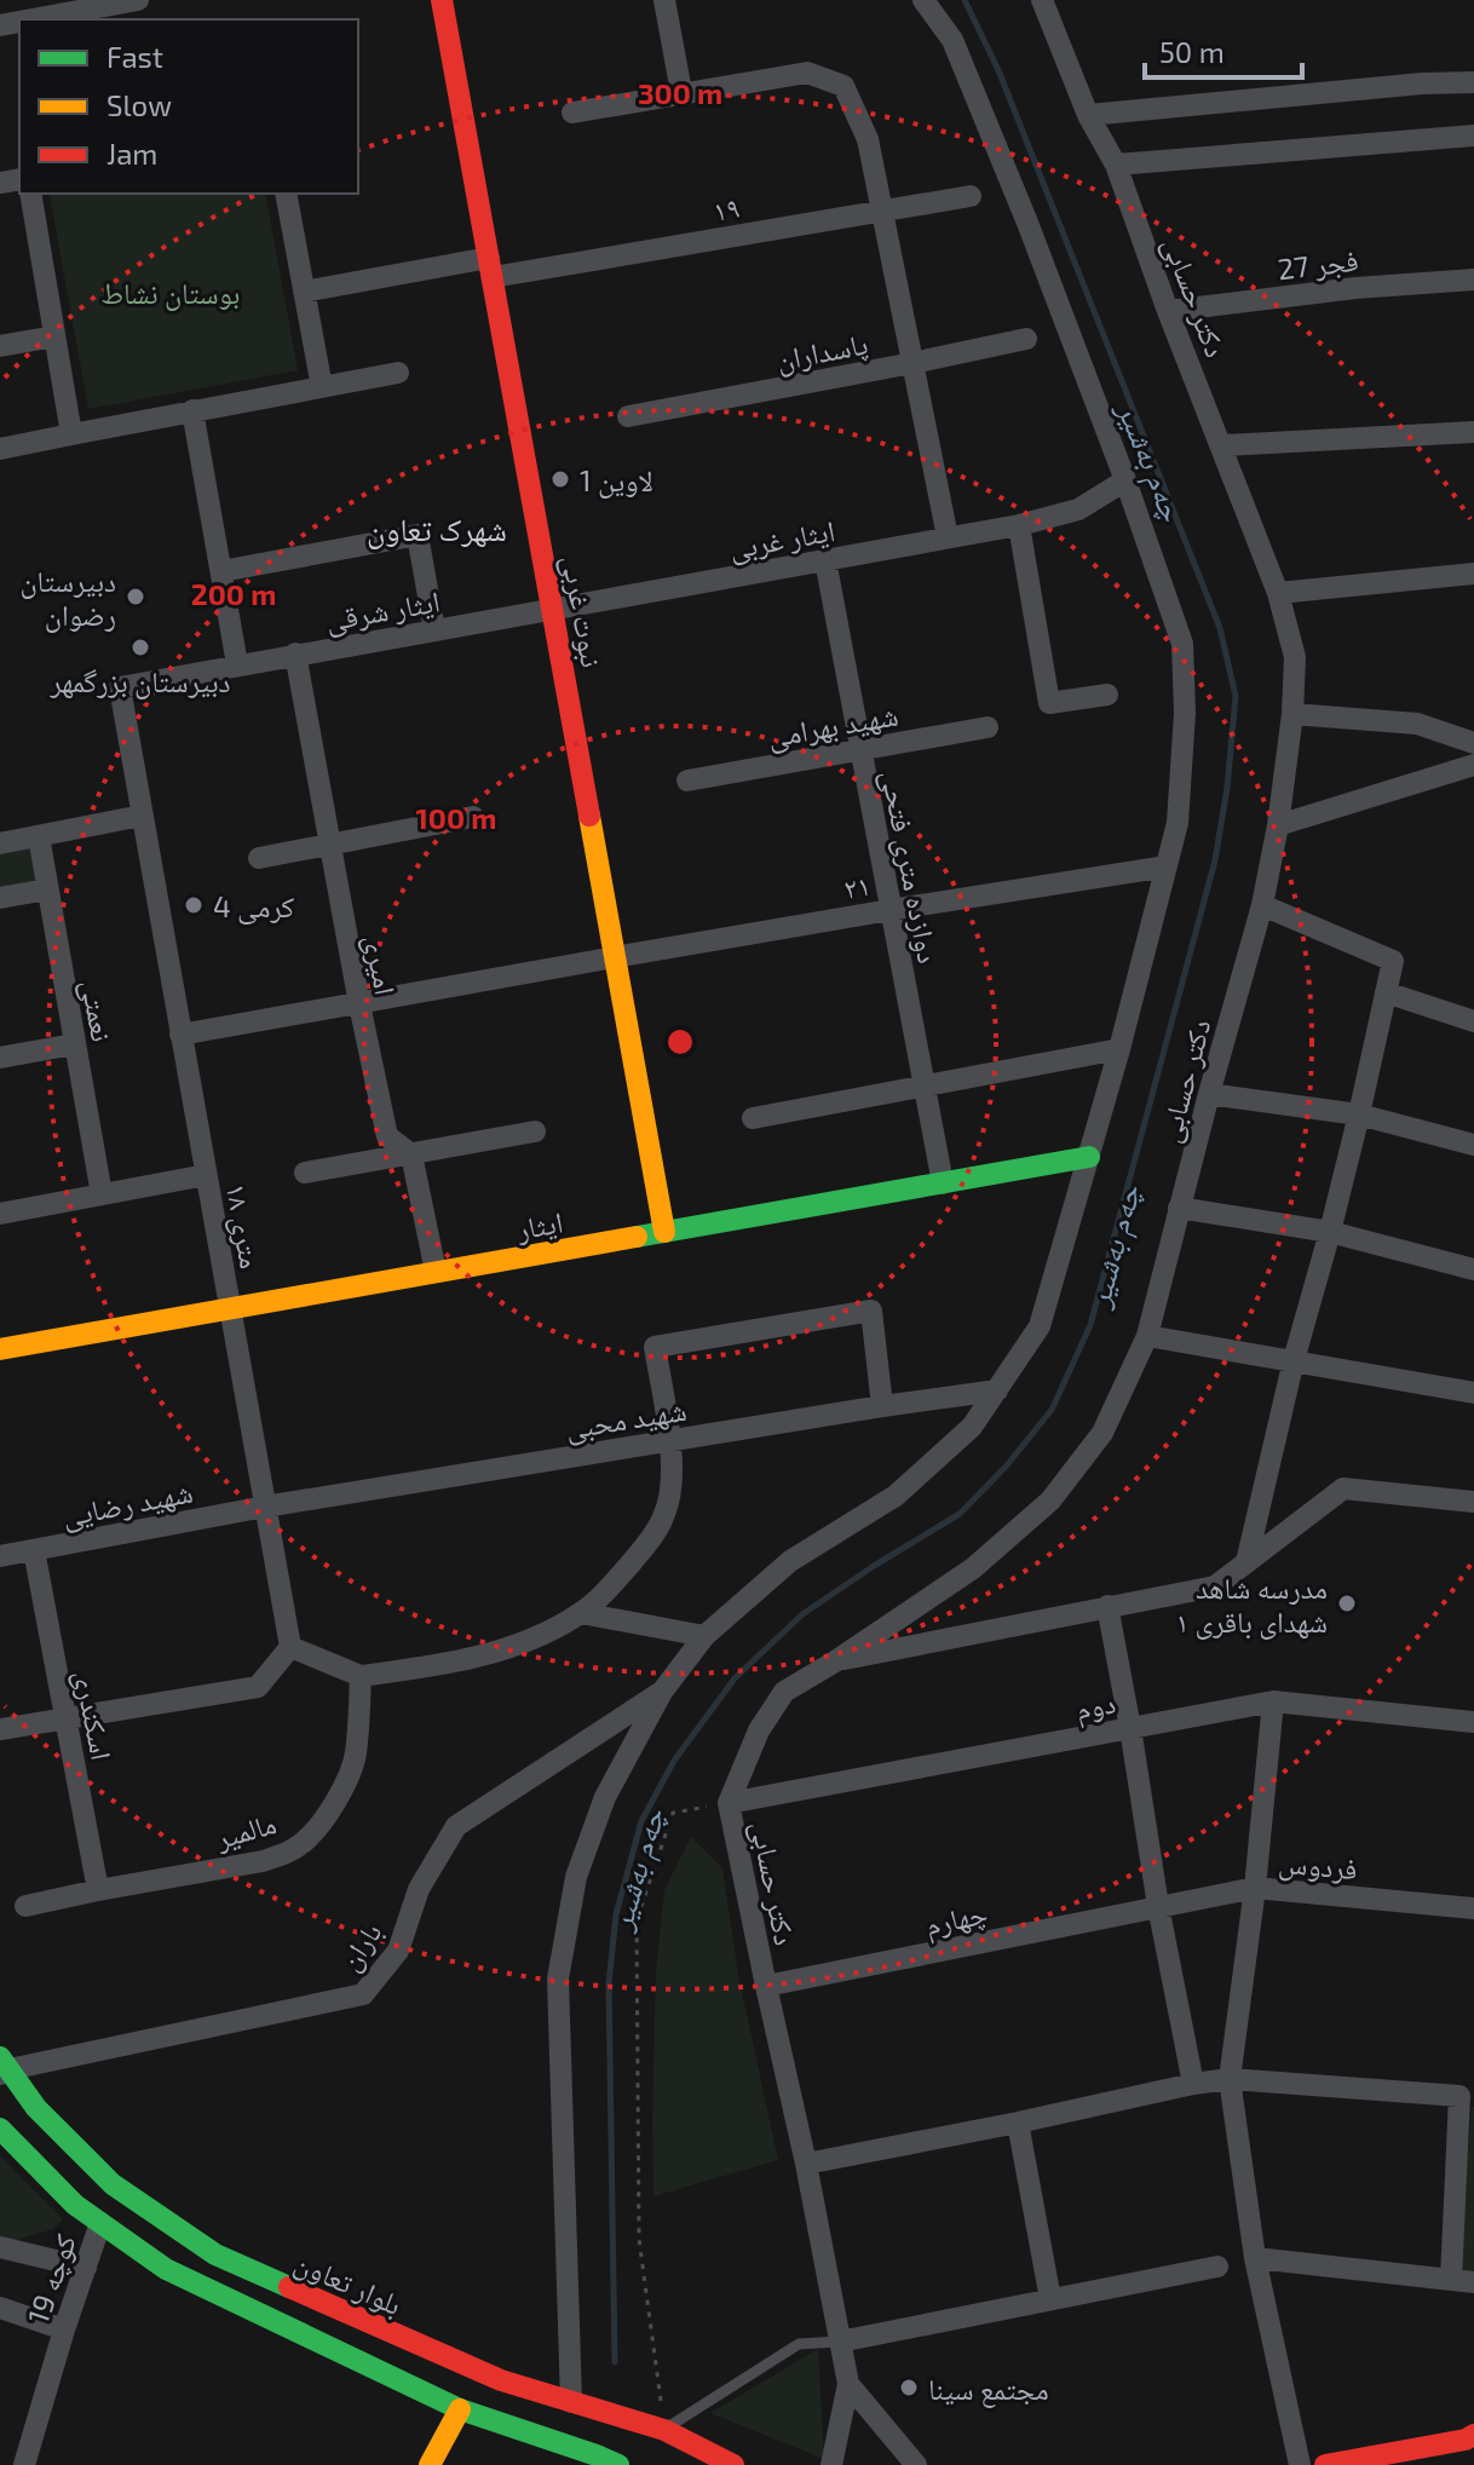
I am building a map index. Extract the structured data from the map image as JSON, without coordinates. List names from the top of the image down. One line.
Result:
{"streets":{"street":["۱۹","فجر 27","دکتر حسابی","پاسداران","ایثار غربی","ایثار شرقی","نبوت غربی","شهید بهرامی","دوازده متری فتحی","۲۱","امیری","نعمتی","ایثار","۱۸ متری","شهید محبی","شهید رضایی","دوم","اسکندری","مالمیر","فردوس","چهارم","باران","کوچه 19","بلوار تعاون"]},"crossings":[["۱۹","نبوت غربی"],["فجر 27","دکتر حسابی"],["دکتر حسابی","دوم"],["دکتر حسابی","چهارم"],["ایثار غربی","ایثار شرقی"],["ایثار غربی","نبوت غربی"],["ایثار غربی","دوازده متری فتحی"],["ایثار شرقی","نبوت غربی"],["ایثار شرقی","امیری"],["ایثار شرقی","۱۸ متری"],["نبوت غربی","۲۱"],["نبوت غربی","ایثار"],["شهید بهرامی","دوازده متری فتحی"],["دوازده متری فتحی","۲۱"],["دوازده متری فتحی","ایثار"],["۲۱","امیری"],["۲۱","۱۸ متری"],["امیری","ایثار"],["ایثار","۱۸ متری"],["۱۸ متری","شهید محبی"],["۱۸ متری","شهید رضایی"],["شهید محبی","شهید رضایی"],["شهید رضایی","اسکندری"],["اسکندری","مالمیر"],["فردوس","چهارم"],["باران","بلوار تعاون"]],"districts":["شهرک تعاون"],"water":["چەم بەشیر"],"parks":["بوستان نشاط"],"places":["لاوین 1","دبیرستان رضوان","دبیرستان بزرگمهر","کرمی 4","مدرسه شاهد شهدای باقری ۱","مجتمع سینا"],"legend":["Fast","Slow","Jam"],"scale_bar":"50 m","rings":["300 m","200 m","100 m"]}
